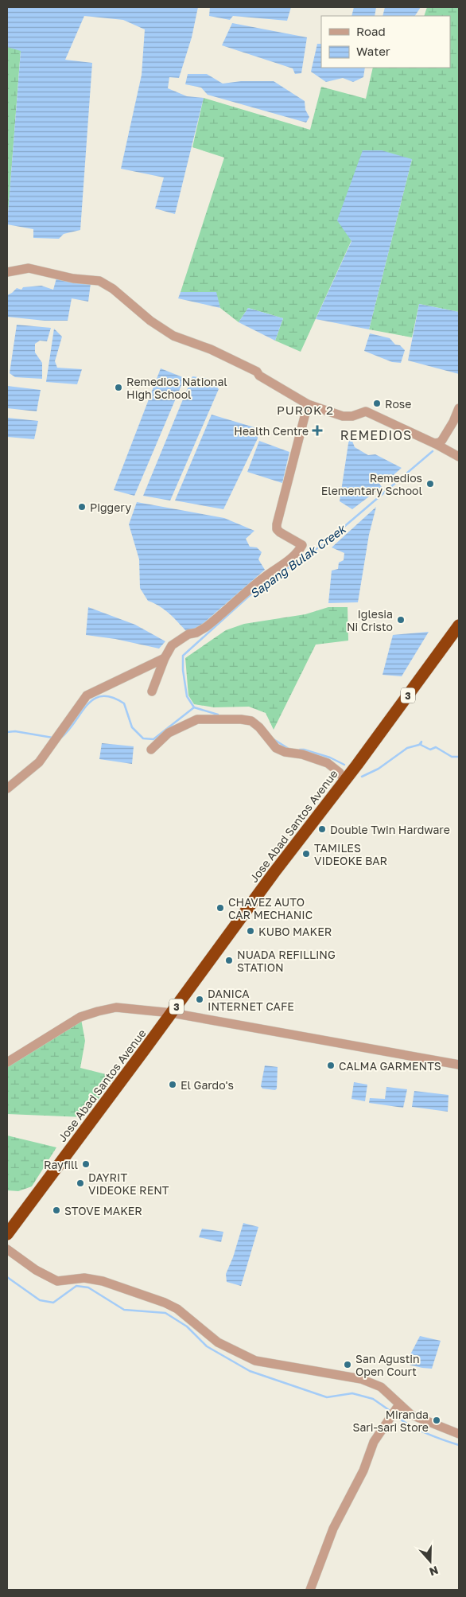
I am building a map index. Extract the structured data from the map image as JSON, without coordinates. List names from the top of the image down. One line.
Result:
{"streets":{"highway":["3","Jose Abad Santos Avenue"]},"districts":["PUROK 2","REMEDIOS"],"water":["Sapang Bulak Creek"],"places":{"other":["Remedios National High School","Rose","Remedios Elementary School","Piggery","Iglesia Ni Cristo","Double Twin Hardware","TAMILES VIDEOKE BAR","CHAVEZ AUTO CAR MECHANIC","KUBO MAKER","NUADA REFILLING STATION","DANICA INTERNET CAFE","CALMA GARMENTS","El Gardo's","Rayfill","DAYRIT VIDEOKE RENT","STOVE MAKER","San Agustin Open Court","Miranda Sari-sari Store"],"health":["Health Centre"]},"legend":["Road","Water"],"north":"bottom"}
